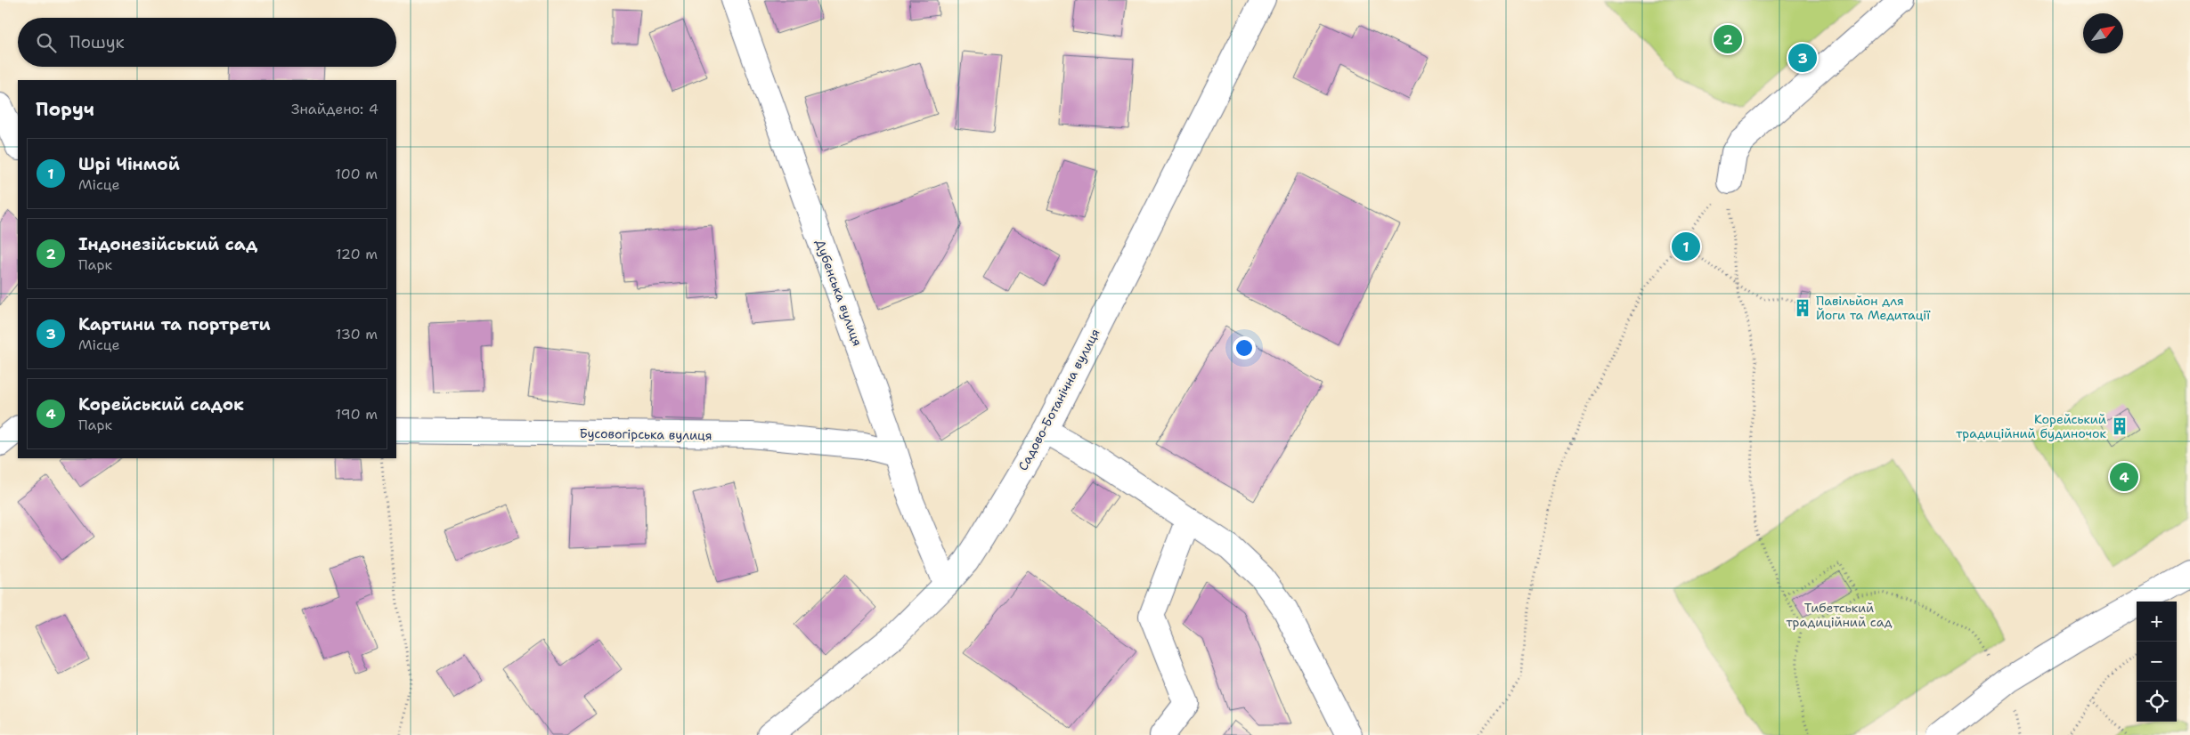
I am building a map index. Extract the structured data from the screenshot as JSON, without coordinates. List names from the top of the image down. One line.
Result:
{"streets":{"street":["Дубенська вулиця","Садово-Ботанічна вулиця","Бусовогірська вулиця"]},"crossings":[["Дубенська вулиця","Садово-Ботанічна вулиця"],["Дубенська вулиця","Бусовогірська вулиця"]],"parks":["Тибетський традиційний сад"],"places":{"building":["Павільйон для Йоги та Медитації","Корейський традиційний будиночок"]},"north":"top right","page":{"search":"Пошук","pins":["2","3","1","4"],"heading":["Поруч","Знайдено: 4"],"list":[{"mark":"1","name":"Шрі Чінмой","note":"Місце","value":"100 m"},{"mark":"2","name":"Індонезійський сад","note":"Парк","value":"120 m"},{"mark":"3","name":"Картини та портрети","note":"Місце","value":"130 m"},{"mark":"4","name":"Корейський садок","note":"Парк","value":"190 m"}],"map_buttons":["+","−"]}}
